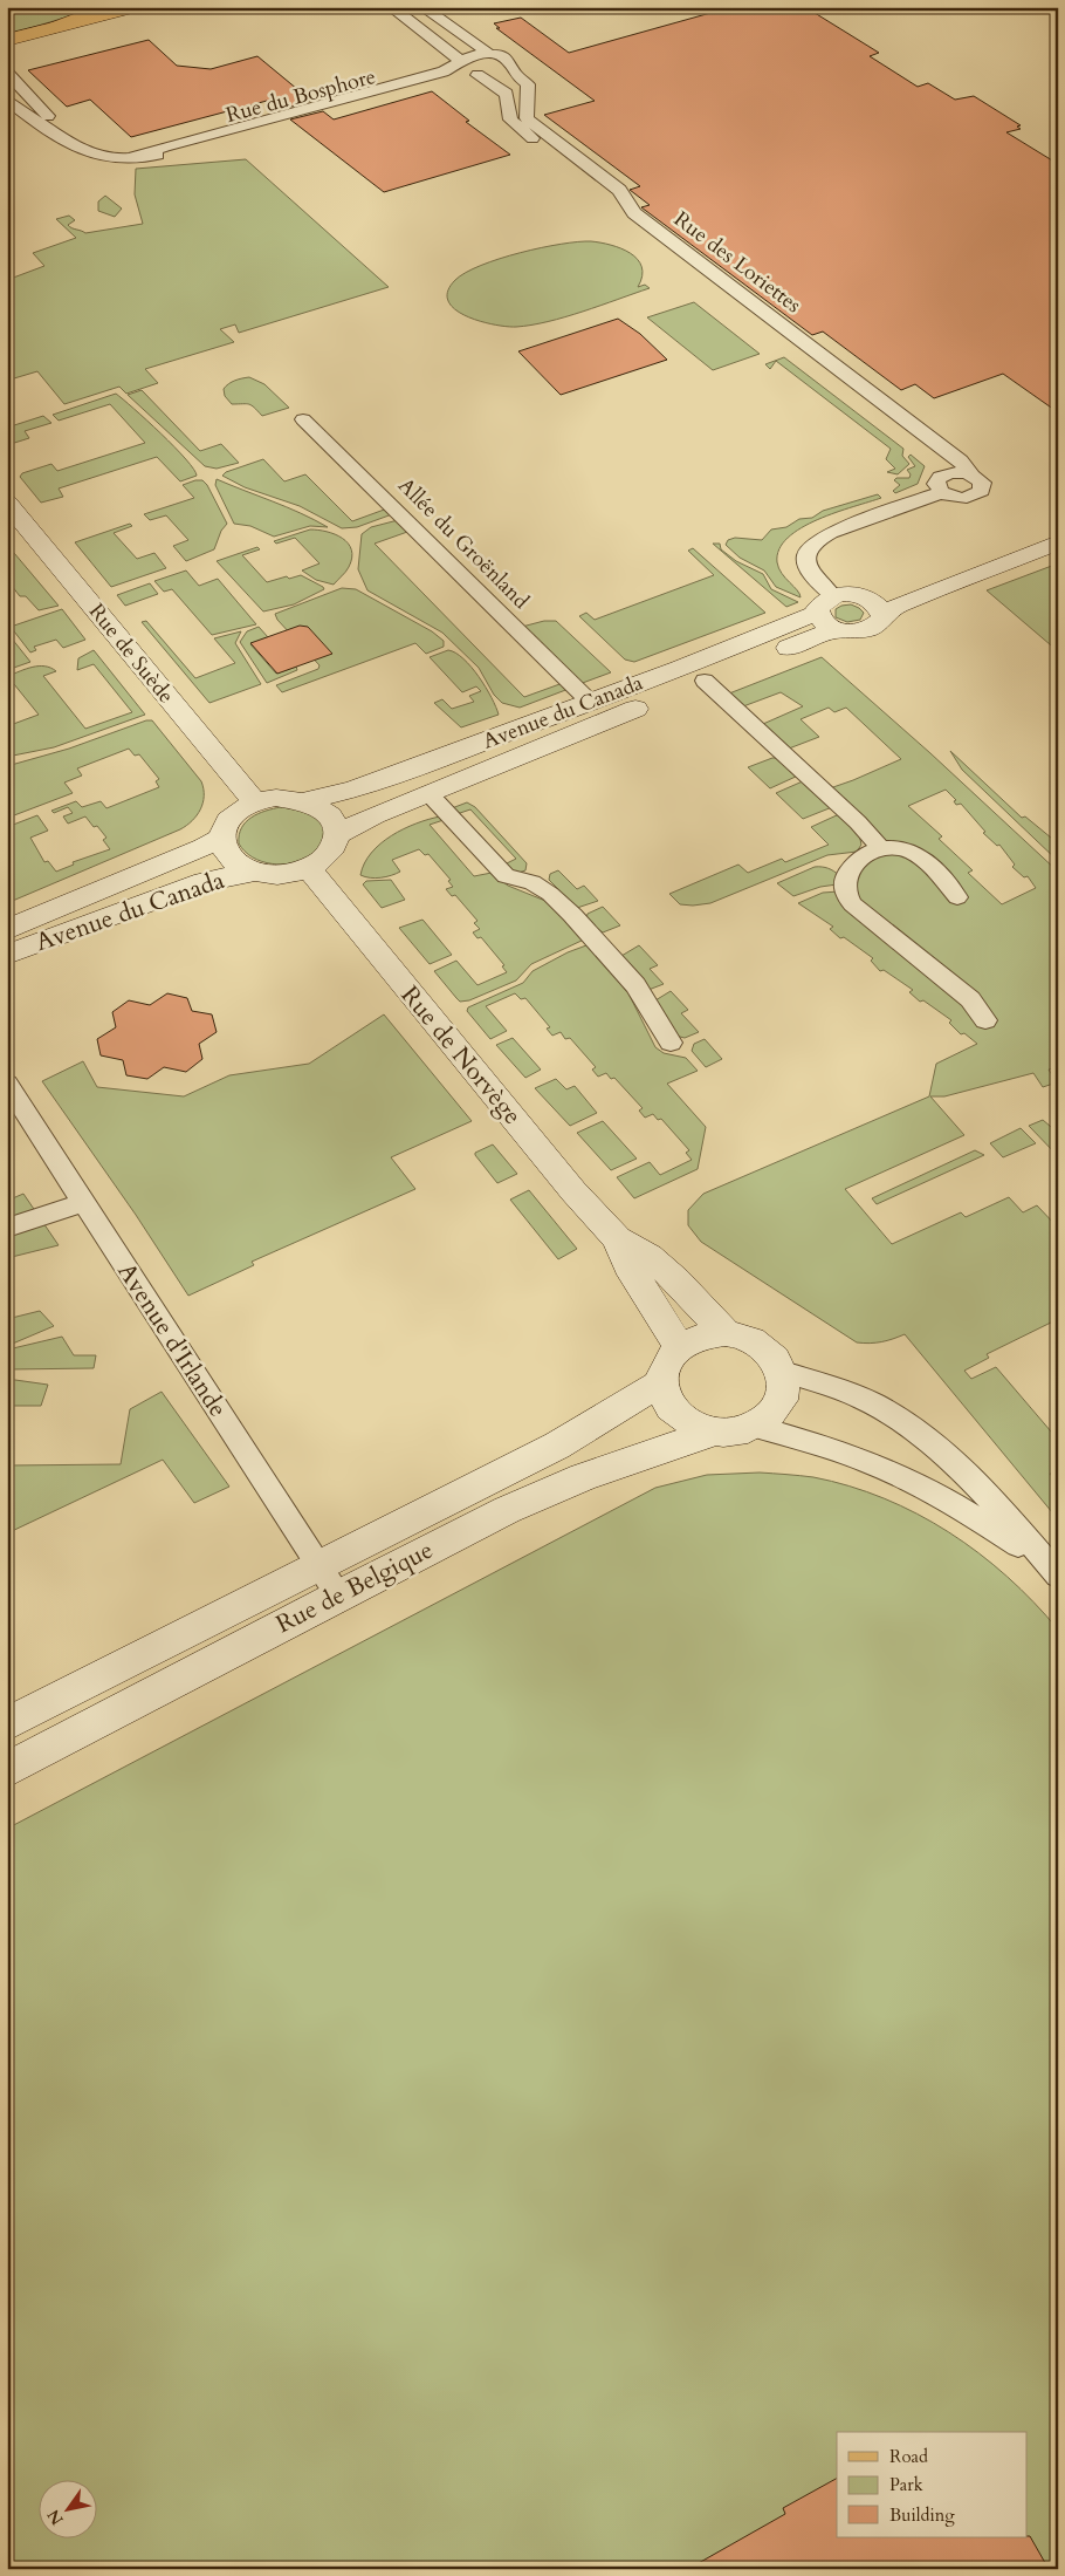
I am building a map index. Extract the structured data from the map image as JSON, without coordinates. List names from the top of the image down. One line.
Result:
{"streets":{"main road":["Rue de Suède","Avenue du Canada","Rue de Norvège","Rue de Belgique"],"street":["Rue du Bosphore","Rue des Loriettes","Allée du Groënland","Avenue d'Irlande"]},"crossings":[["Rue du Bosphore","Rue des Loriettes"],["Allée du Groënland","Avenue du Canada"],["Rue de Suède","Avenue du Canada"],["Rue de Suède","Rue de Norvège"],["Avenue du Canada","Rue de Norvège"],["Rue de Norvège","Rue de Belgique"],["Avenue d'Irlande","Rue de Belgique"]],"legend":["Road","Park","Building"],"north":"bottom left"}
